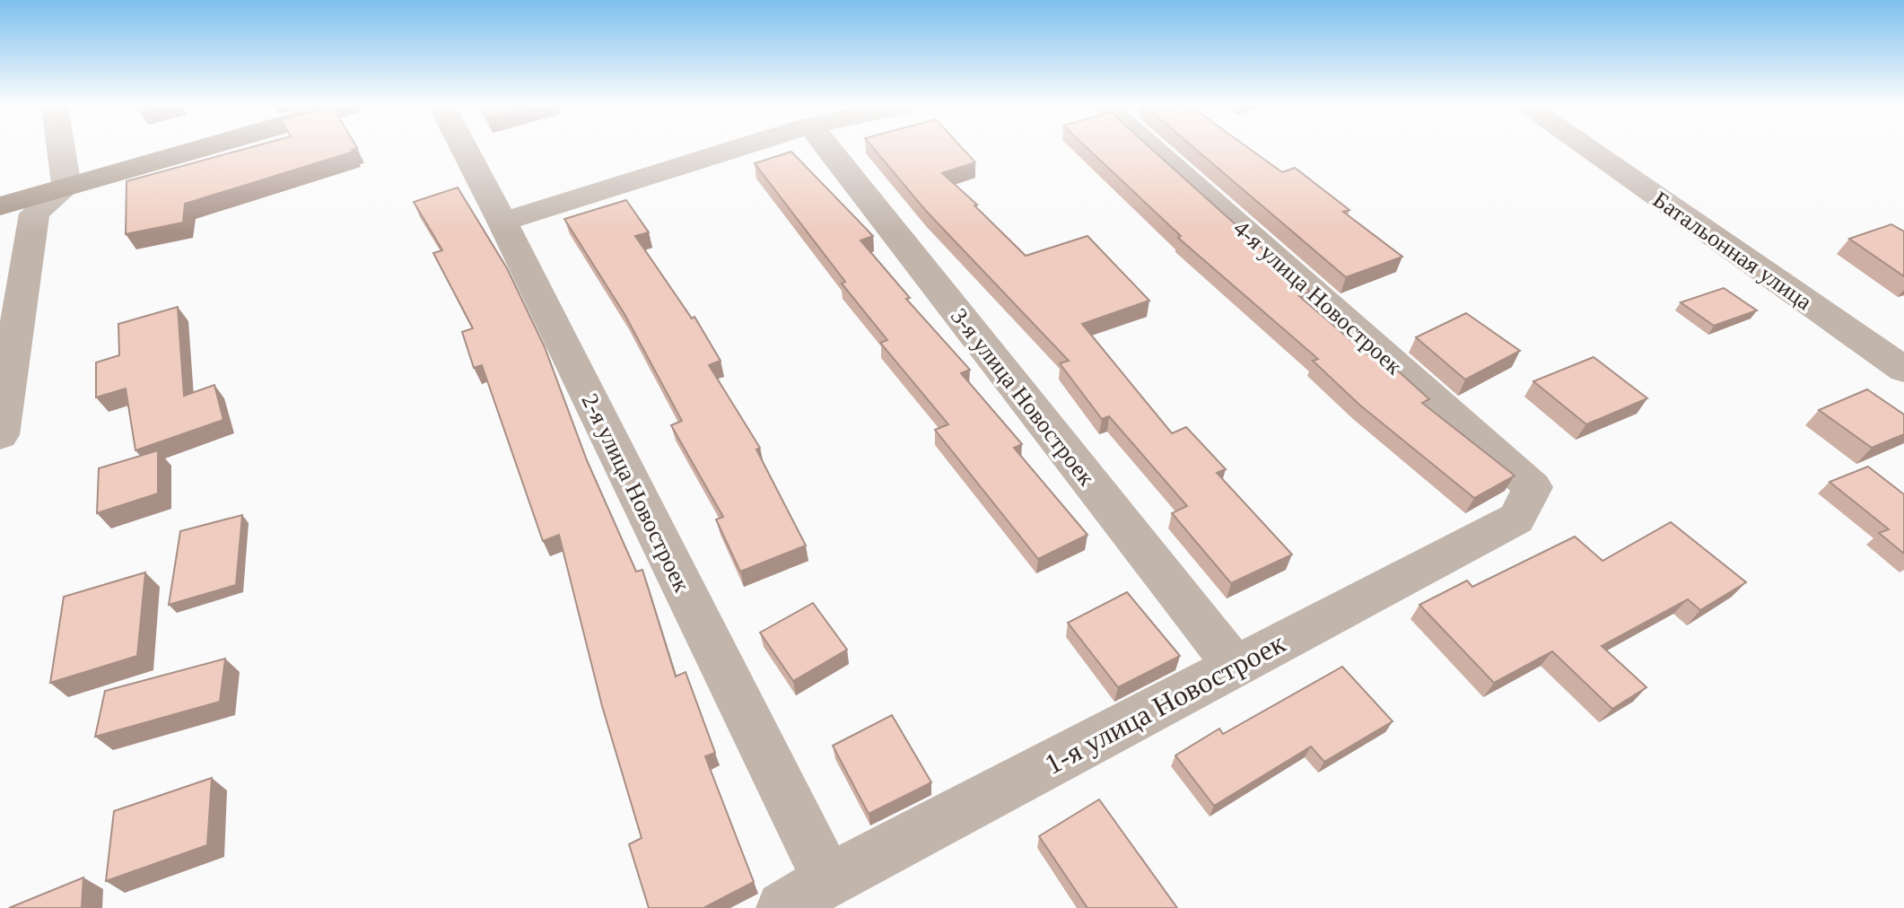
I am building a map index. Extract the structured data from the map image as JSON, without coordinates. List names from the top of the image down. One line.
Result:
{"streets":{"street":["Батальонная улица","4-я улица Новостроек","3-я улица Новостроек","2-я улица Новостроек","1-я улица Новостроек"]},"crossings":[["4-я улица Новостроек","1-я улица Новостроек"],["3-я улица Новостроек","1-я улица Новостроек"],["2-я улица Новостроек","1-я улица Новостроек"]]}
